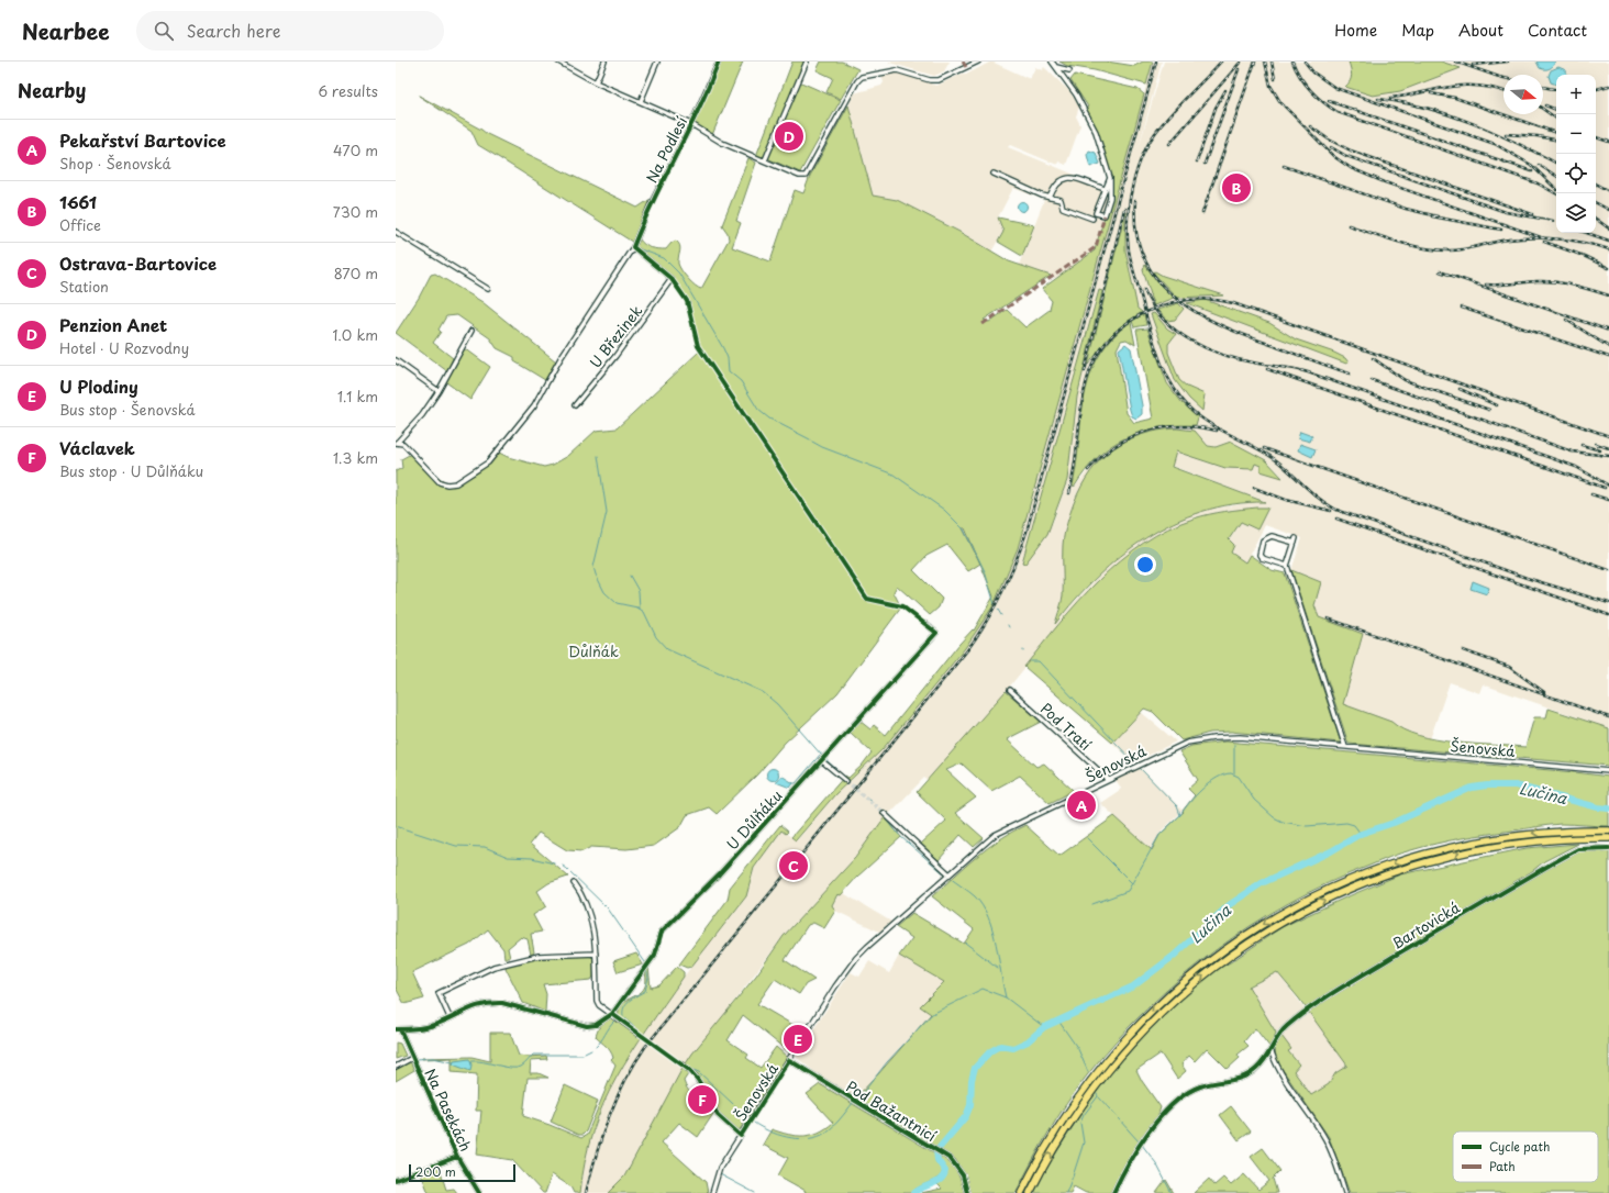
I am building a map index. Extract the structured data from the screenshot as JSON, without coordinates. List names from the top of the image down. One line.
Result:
{"streets":{"street":["Na Podlesí","U Březinek","Pod Tratí","Šenovská","U Důlňáku","Bartovická","Na Pasekách","Pod Bažantnicí"]},"crossings":[["Na Podlesí","U Březinek"],["Pod Tratí","Šenovská"],["Šenovská","Pod Bažantnicí"],["U Důlňáku","Na Pasekách"]],"water":["Lučina"],"parks":["Důlňák"],"legend":["Cycle path","Path"],"scale_bar":"200 m","north":"right","page":{"header":"Nearbee","search":"Search here","nav":["Home","Map","About","Contact"],"heading":["Nearby","6 results"],"map_buttons":["+","−"],"list":[{"mark":"A","name":"Pekařství Bartovice","note":"Shop · Šenovská","value":"470 m"},{"mark":"B","name":"1661","note":"Office","value":"730 m"},{"mark":"C","name":"Ostrava-Bartovice","note":"Station","value":"870 m"},{"mark":"D","name":"Penzion Anet","note":"Hotel · U Rozvodny","value":"1.0 km"},{"mark":"E","name":"U Plodiny","note":"Bus stop · Šenovská","value":"1.1 km"},{"mark":"F","name":"Václavek","note":"Bus stop · U Důlňáku","value":"1.3 km"}],"pins":["D","B","A","C","E","F"],"scale":"200 m"}}
